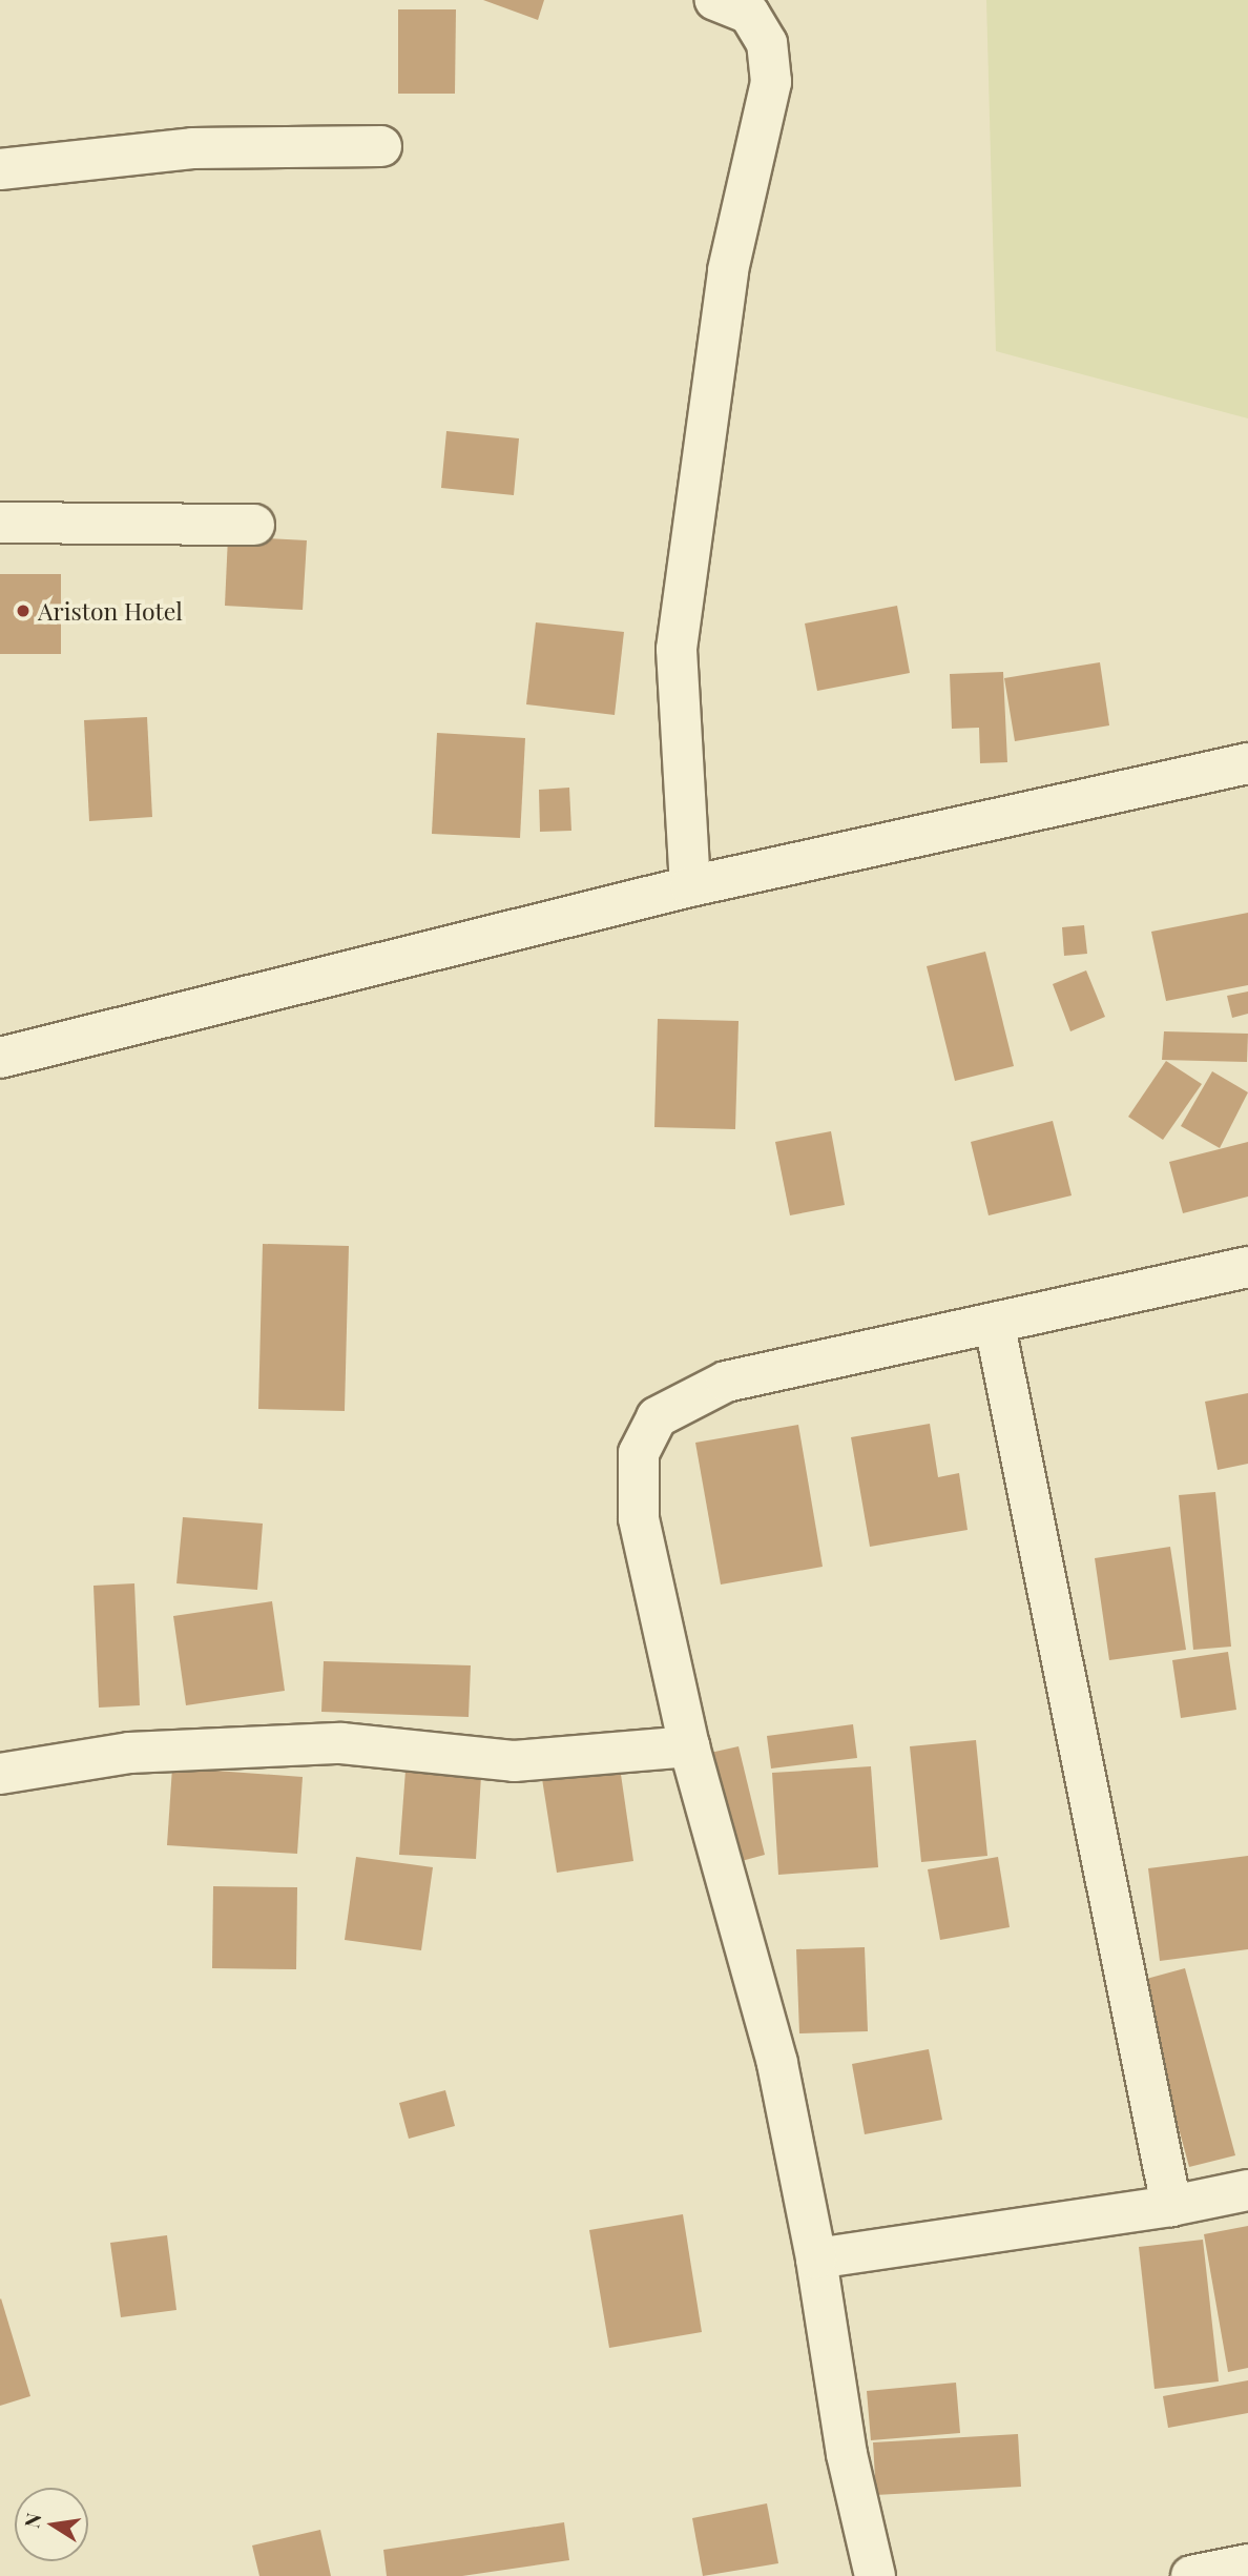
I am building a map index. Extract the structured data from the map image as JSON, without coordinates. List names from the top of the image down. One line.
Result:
{"places":["Ariston Hotel"],"north":"left"}
